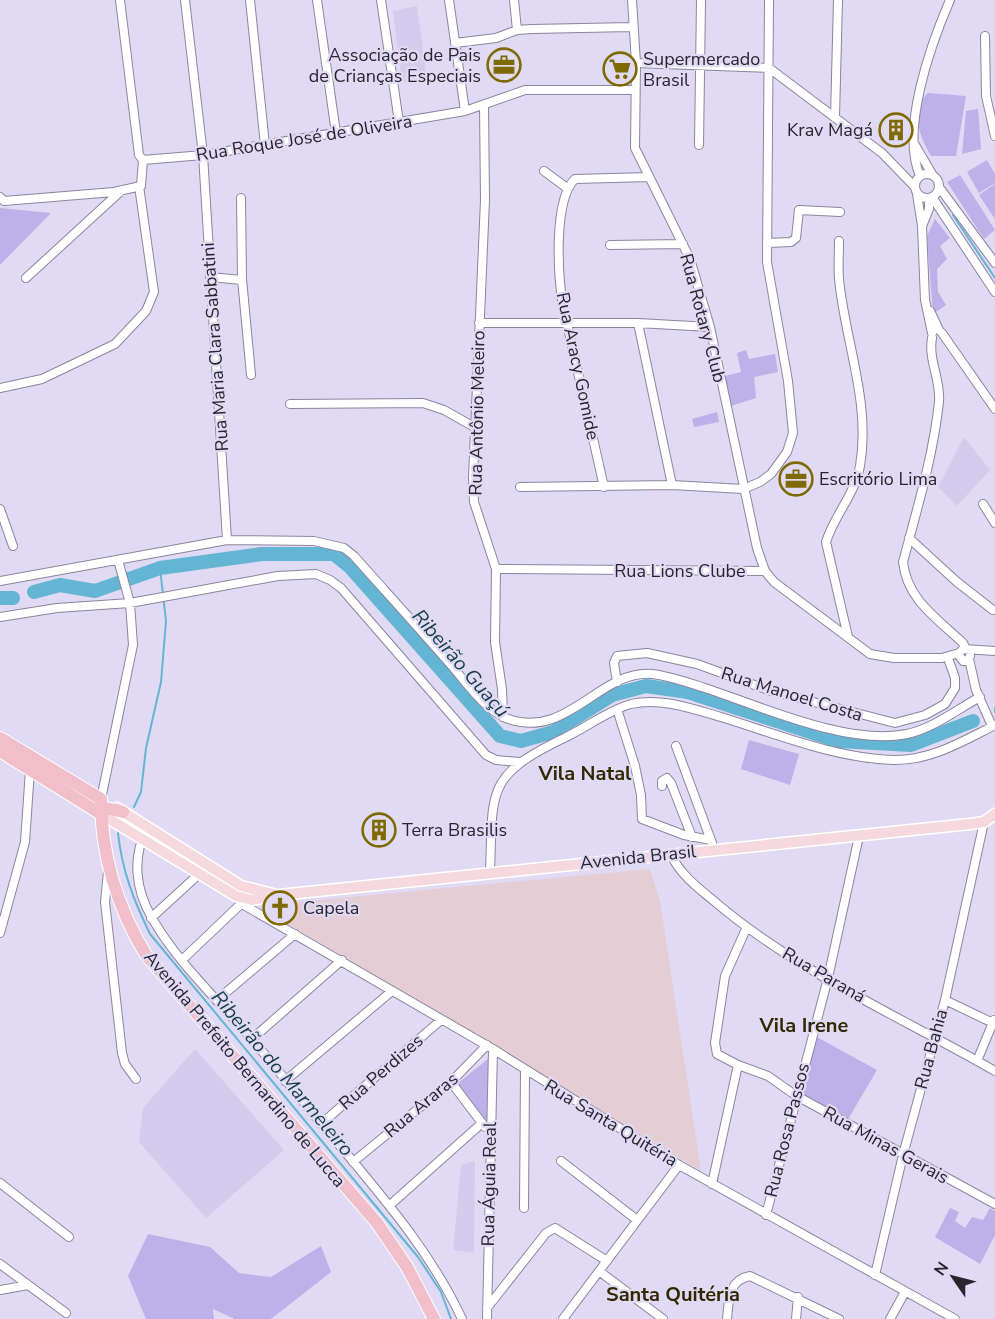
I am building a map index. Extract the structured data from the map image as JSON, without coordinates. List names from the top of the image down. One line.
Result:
{"streets":{"highway":["Avenida Prefeito Bernardino de Lucca"],"main road":["Avenida Brasil"],"street":["Rua Roque José de Oliveira","Rua Rotary Club","Rua Maria Clara Sabbatini","Rua Aracy Gomide","Rua Antônio Meleiro","Rua Lions Clube","Rua Manoel Costa","Rua Paraná","Rua Bahia","Rua Perdizes","Rua Araras","Rua Santa Quitéria","Rua Rosa Passos","Rua Minas Gerais","Rua Águia Real"]},"crossings":[["Rua Roque José de Oliveira","Rua Rotary Club"],["Rua Roque José de Oliveira","Rua Maria Clara Sabbatini"],["Rua Roque José de Oliveira","Rua Antônio Meleiro"],["Rua Rotary Club","Rua Lions Clube"],["Rua Antônio Meleiro","Rua Lions Clube"],["Rua Lions Clube","Rua Manoel Costa"],["Avenida Brasil","Rua Paraná"],["Avenida Brasil","Rua Bahia"],["Avenida Brasil","Rua Santa Quitéria"],["Avenida Brasil","Rua Rosa Passos"],["Rua Paraná","Rua Bahia"],["Rua Paraná","Rua Rosa Passos"],["Rua Paraná","Rua Minas Gerais"],["Rua Bahia","Rua Santa Quitéria"],["Rua Bahia","Rua Minas Gerais"],["Rua Perdizes","Rua Santa Quitéria"],["Rua Araras","Rua Santa Quitéria"],["Rua Araras","Rua Águia Real"],["Rua Santa Quitéria","Rua Rosa Passos"],["Rua Santa Quitéria","Rua Águia Real"],["Rua Rosa Passos","Rua Minas Gerais"]],"districts":["Vila Natal","Vila Irene","Santa Quitéria"],"water":["Ribeirão Guaçú","Ribeirão do Marmeleiro"],"places":{"office":["Associação de Pais de Crianças Especiais","Escritório Lima"],"supermarket":["Supermercado Brasil"],"building":["Krav Magá","Terra Brasilis"],"church":["Capela"]},"north":"top left"}
